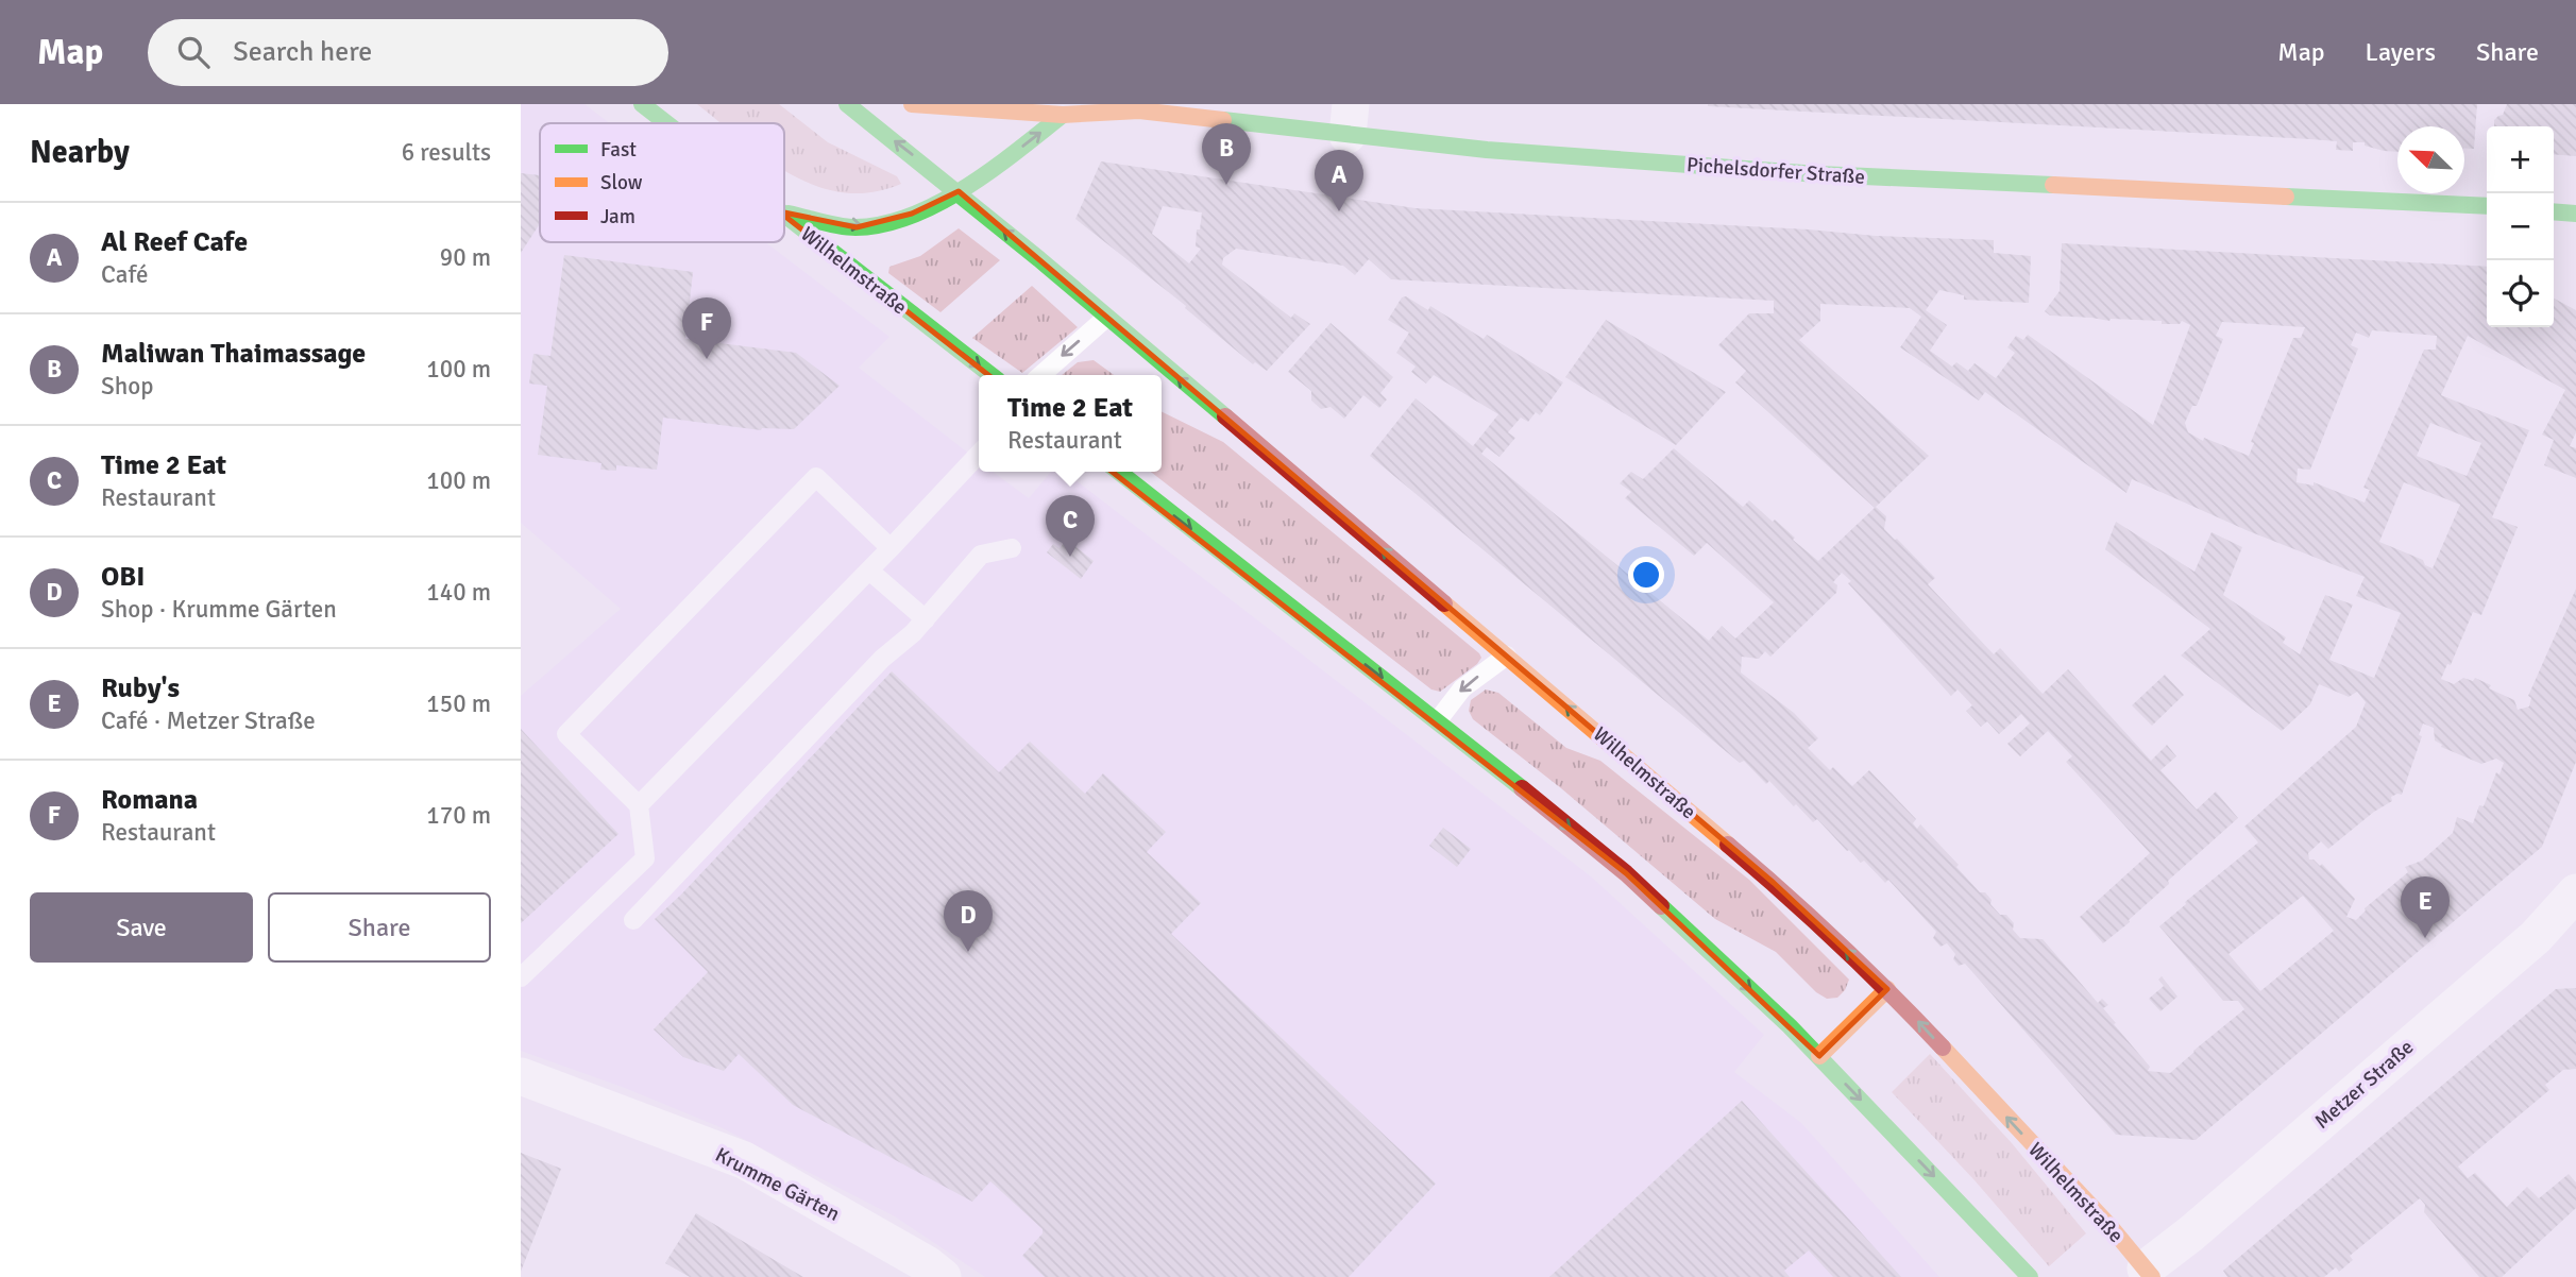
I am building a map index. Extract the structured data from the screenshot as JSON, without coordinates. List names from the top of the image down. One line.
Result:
{"streets":{"main road":["Pichelsdorfer Straße","Wilhelmstraße"],"street":["Metzer Straße","Krumme Gärten"]},"crossings":[["Wilhelmstraße","Metzer Straße"]],"legend":["Fast","Slow","Jam"],"north":"top left","page":{"header":"Map","search":"Search here","nav":["Map","Layers","Share"],"heading":["Nearby","6 results"],"pins":["B","A","F","C","E","D"],"map_buttons":["+","−"],"list":[{"mark":"A","name":"Al Reef Cafe","note":"Café","value":"90 m"},{"mark":"B","name":"Maliwan Thaimassage","note":"Shop","value":"100 m"},{"mark":"C","name":"Time 2 Eat","note":"Restaurant","value":"100 m"},{"mark":"D","name":"OBI","note":"Shop · Krumme Gärten","value":"140 m"},{"mark":"E","name":"Ruby's","note":"Café · Metzer Straße","value":"150 m"},{"mark":"F","name":"Romana","note":"Restaurant","value":"170 m"}],"popup":["Time 2 Eat","Restaurant"],"buttons":["Save","Share"]}}
